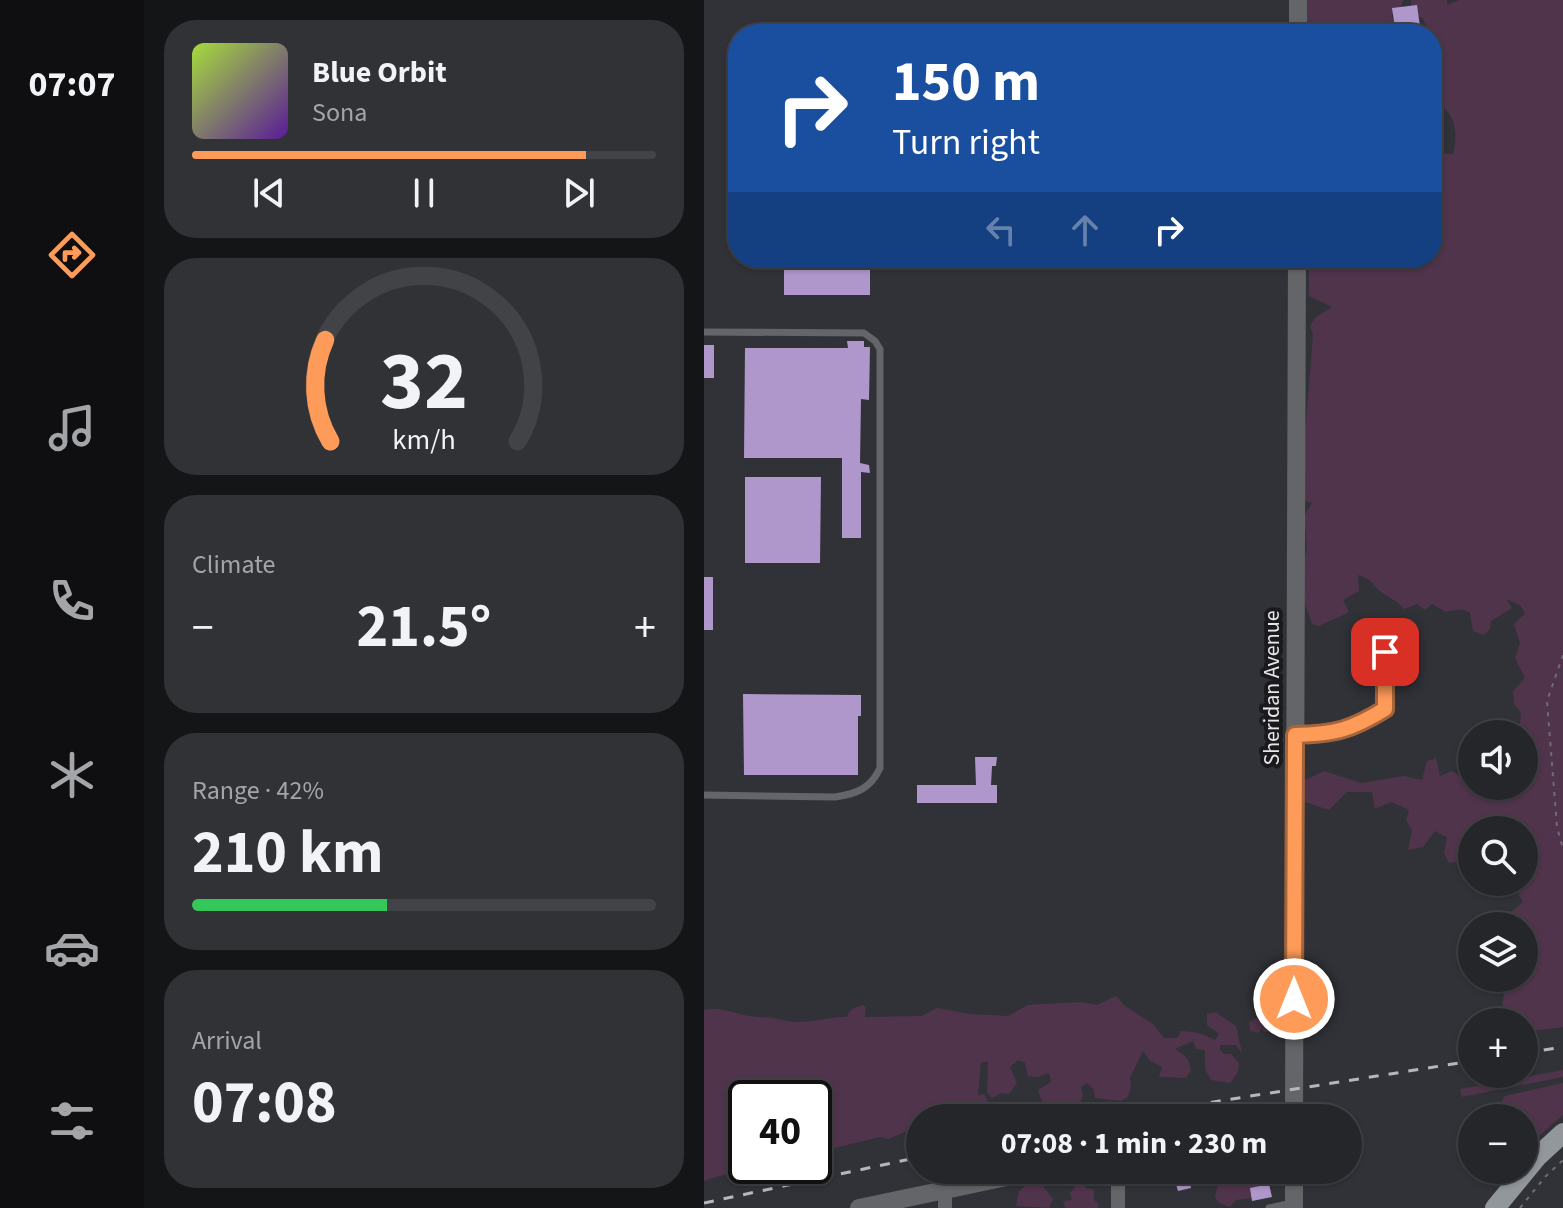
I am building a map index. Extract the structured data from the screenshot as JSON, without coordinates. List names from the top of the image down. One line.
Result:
{"streets":{"street":["Sheridan Avenue"]},"page":{"tabs":"07:07","turn":["150 m","Turn right"],"song":["Blue Orbit","Sona"],"tile":["Climate",["Range · 42%","210 km"],["Arrival","07:08"]],"heat":["−","21.5°","+"],"map_buttons":["+","−"],"limit":"40","trip":"07:08 · 1 min · 230 m","gauge":["32","km/h"]}}
